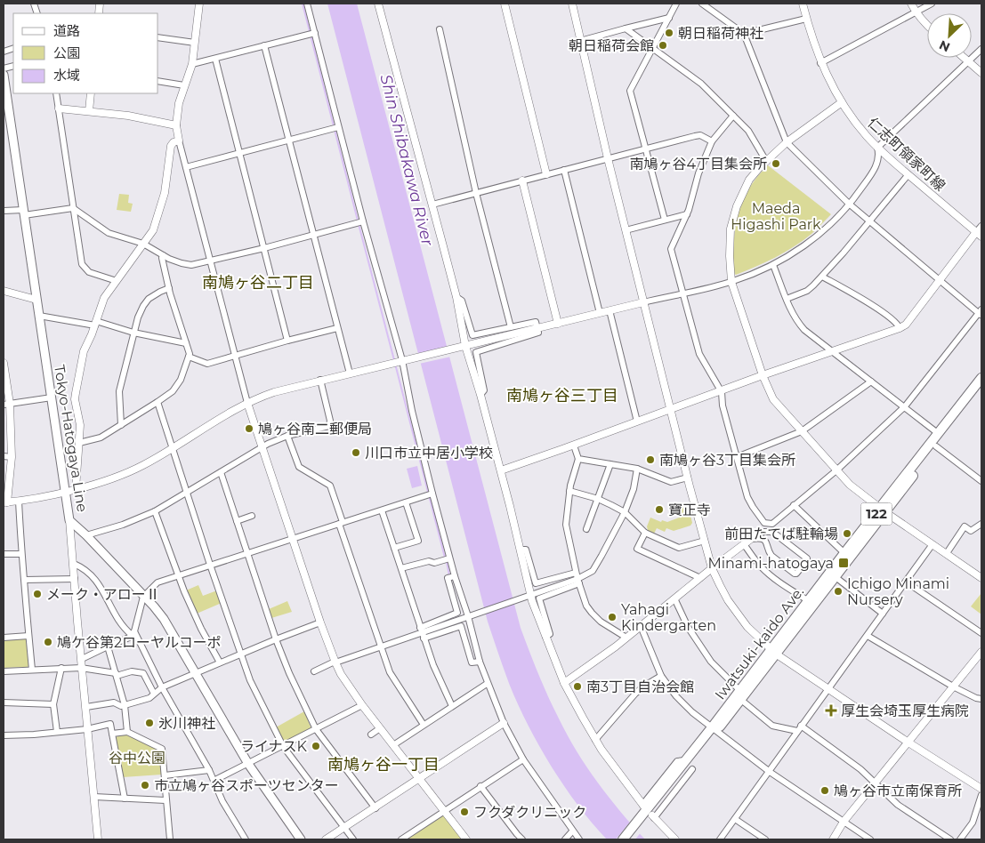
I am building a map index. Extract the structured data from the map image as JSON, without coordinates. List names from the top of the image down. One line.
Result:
{"streets":{"highway":["122","Iwatsuki-kaido Ave."],"main road":["Tokyo-Hatogaya Line"],"street":["仁志町領家町線"]},"districts":["南鳩ヶ谷二丁目","南鳩ヶ谷三丁目","南鳩ヶ谷一丁目"],"water":["Shin Shibakawa River"],"parks":["Maeda Higashi Park","谷中公園"],"places":{"other":["朝日稲荷神社","朝日稲荷会館","南鳩ヶ谷4丁目集会所","鳩ヶ谷南二郵便局","川口市立中居小学校","南鳩ヶ谷3丁目集会所","寶正寺","前田たてば駐輪場","Ichigo Minami Nursery","メーク・アローⅡ","Yahagi Kindergarten","鳩ケ谷第2ローヤルコーポ","南3丁目自治会館","氷川神社","ライナスK","市立鳩ヶ谷スポーツセンター","鳩ヶ谷市立南保育所","フクダクリニック"],"transit":["Minami-hatogaya"],"health":["厚生会埼玉厚生病院"]},"legend":["道路","公園","水域"],"north":"bottom left"}
